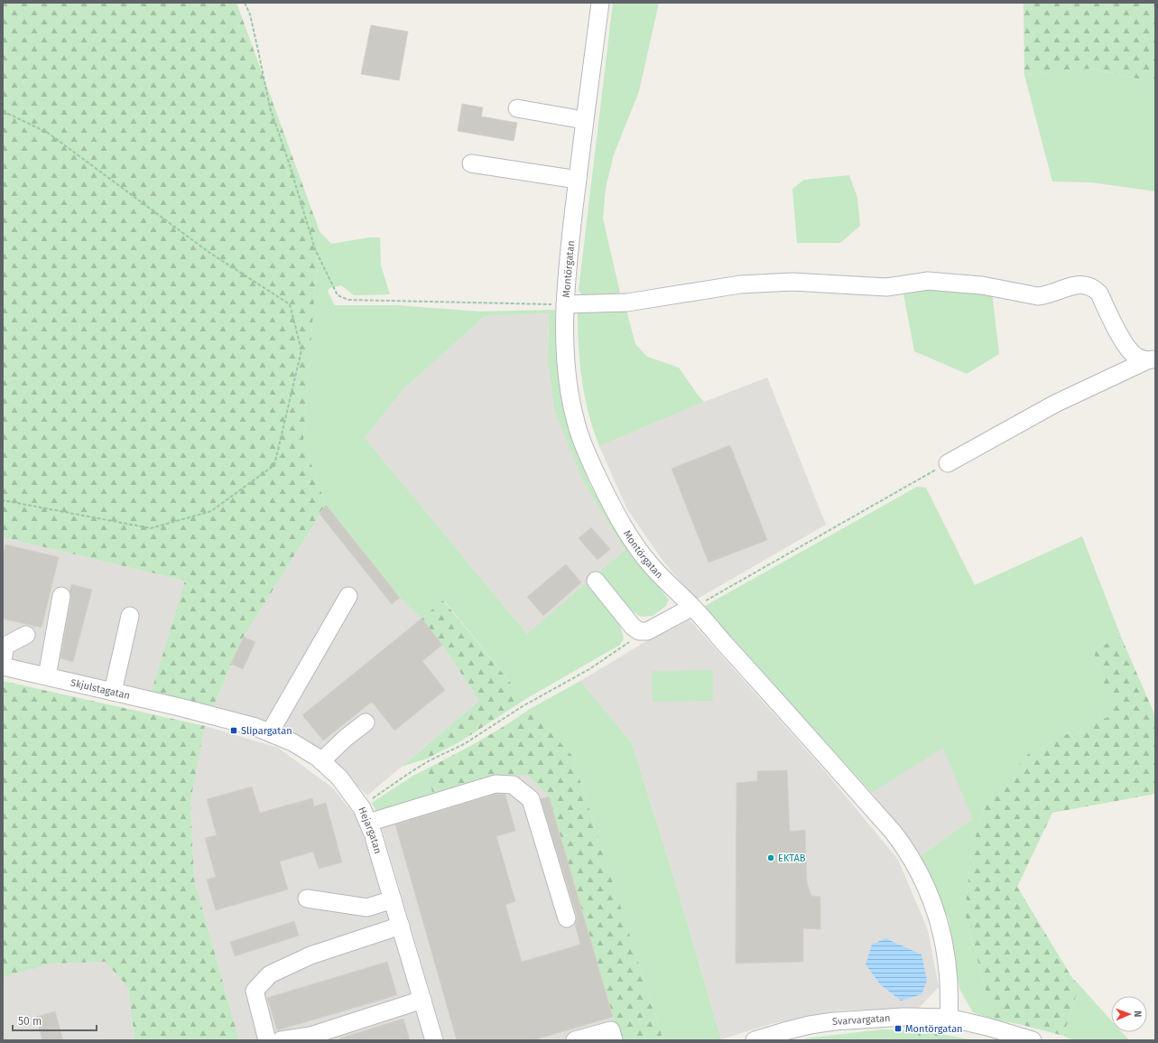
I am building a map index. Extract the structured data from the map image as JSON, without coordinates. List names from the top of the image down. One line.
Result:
{"streets":{"street":["Montörgatan","Skjulstagatan","Hejargatan","Svarvargatan"]},"crossings":[["Montörgatan","Svarvargatan"],["Skjulstagatan","Hejargatan"]],"places":{"transit":["Slipargatan","Montörgatan"],"other":["EKTAB"]},"scale_bar":"50 m","north":"right"}
